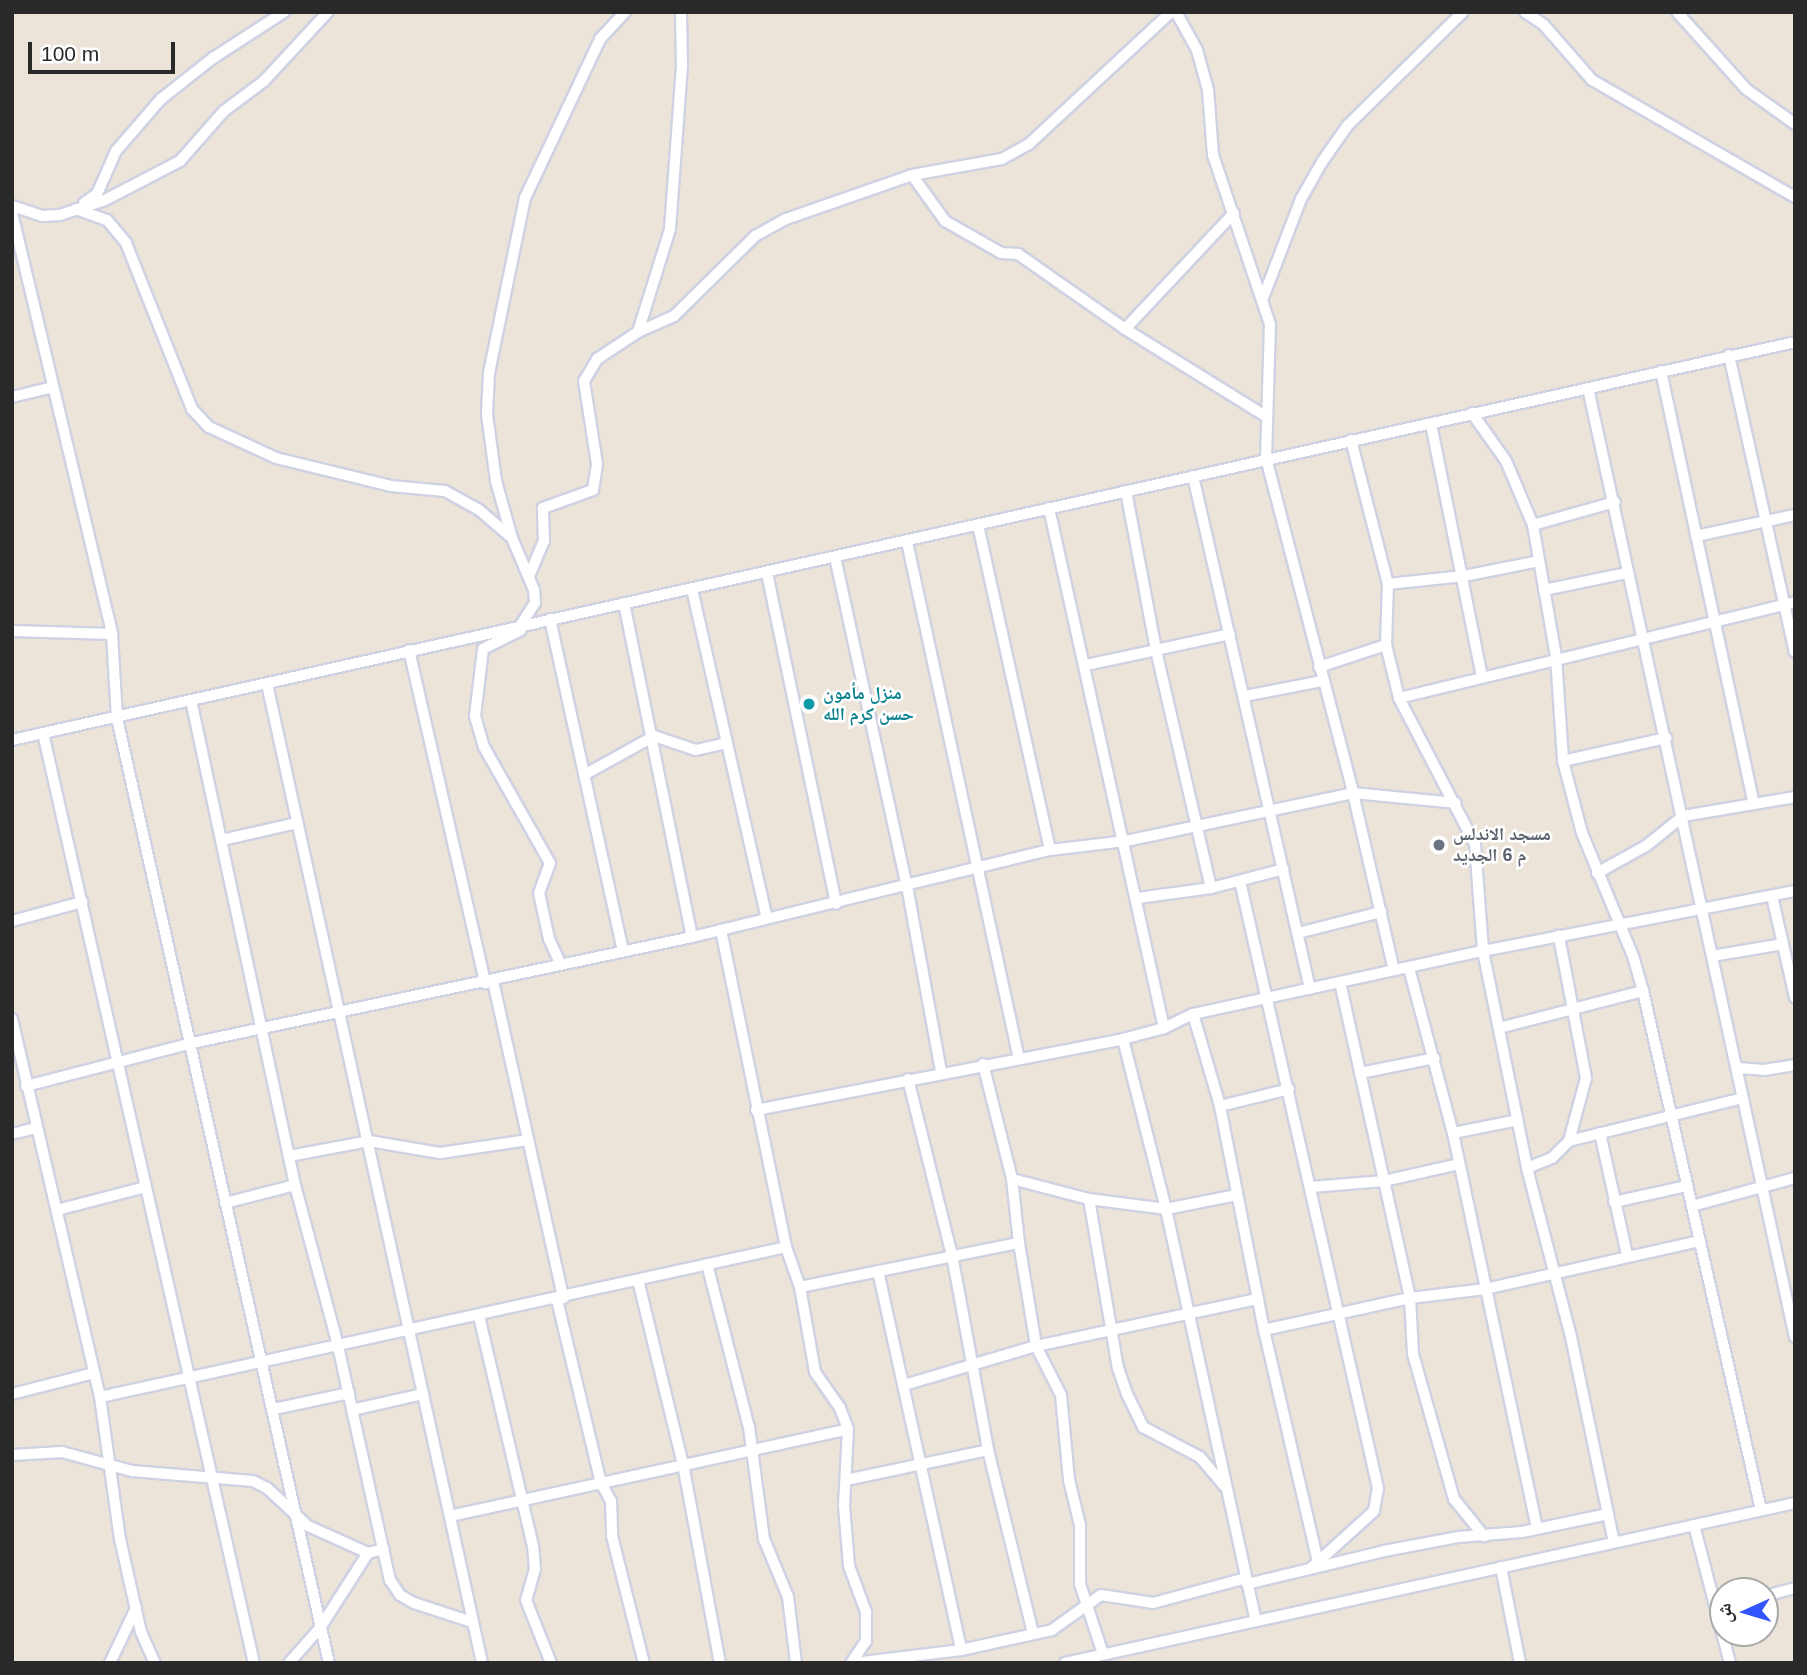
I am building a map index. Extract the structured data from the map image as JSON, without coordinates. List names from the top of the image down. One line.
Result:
{"places":["منزل مأمون حسن كرم الله","مسجد الاندلس م 6 الجديد"],"scale_bar":"100 m","north":"left"}
